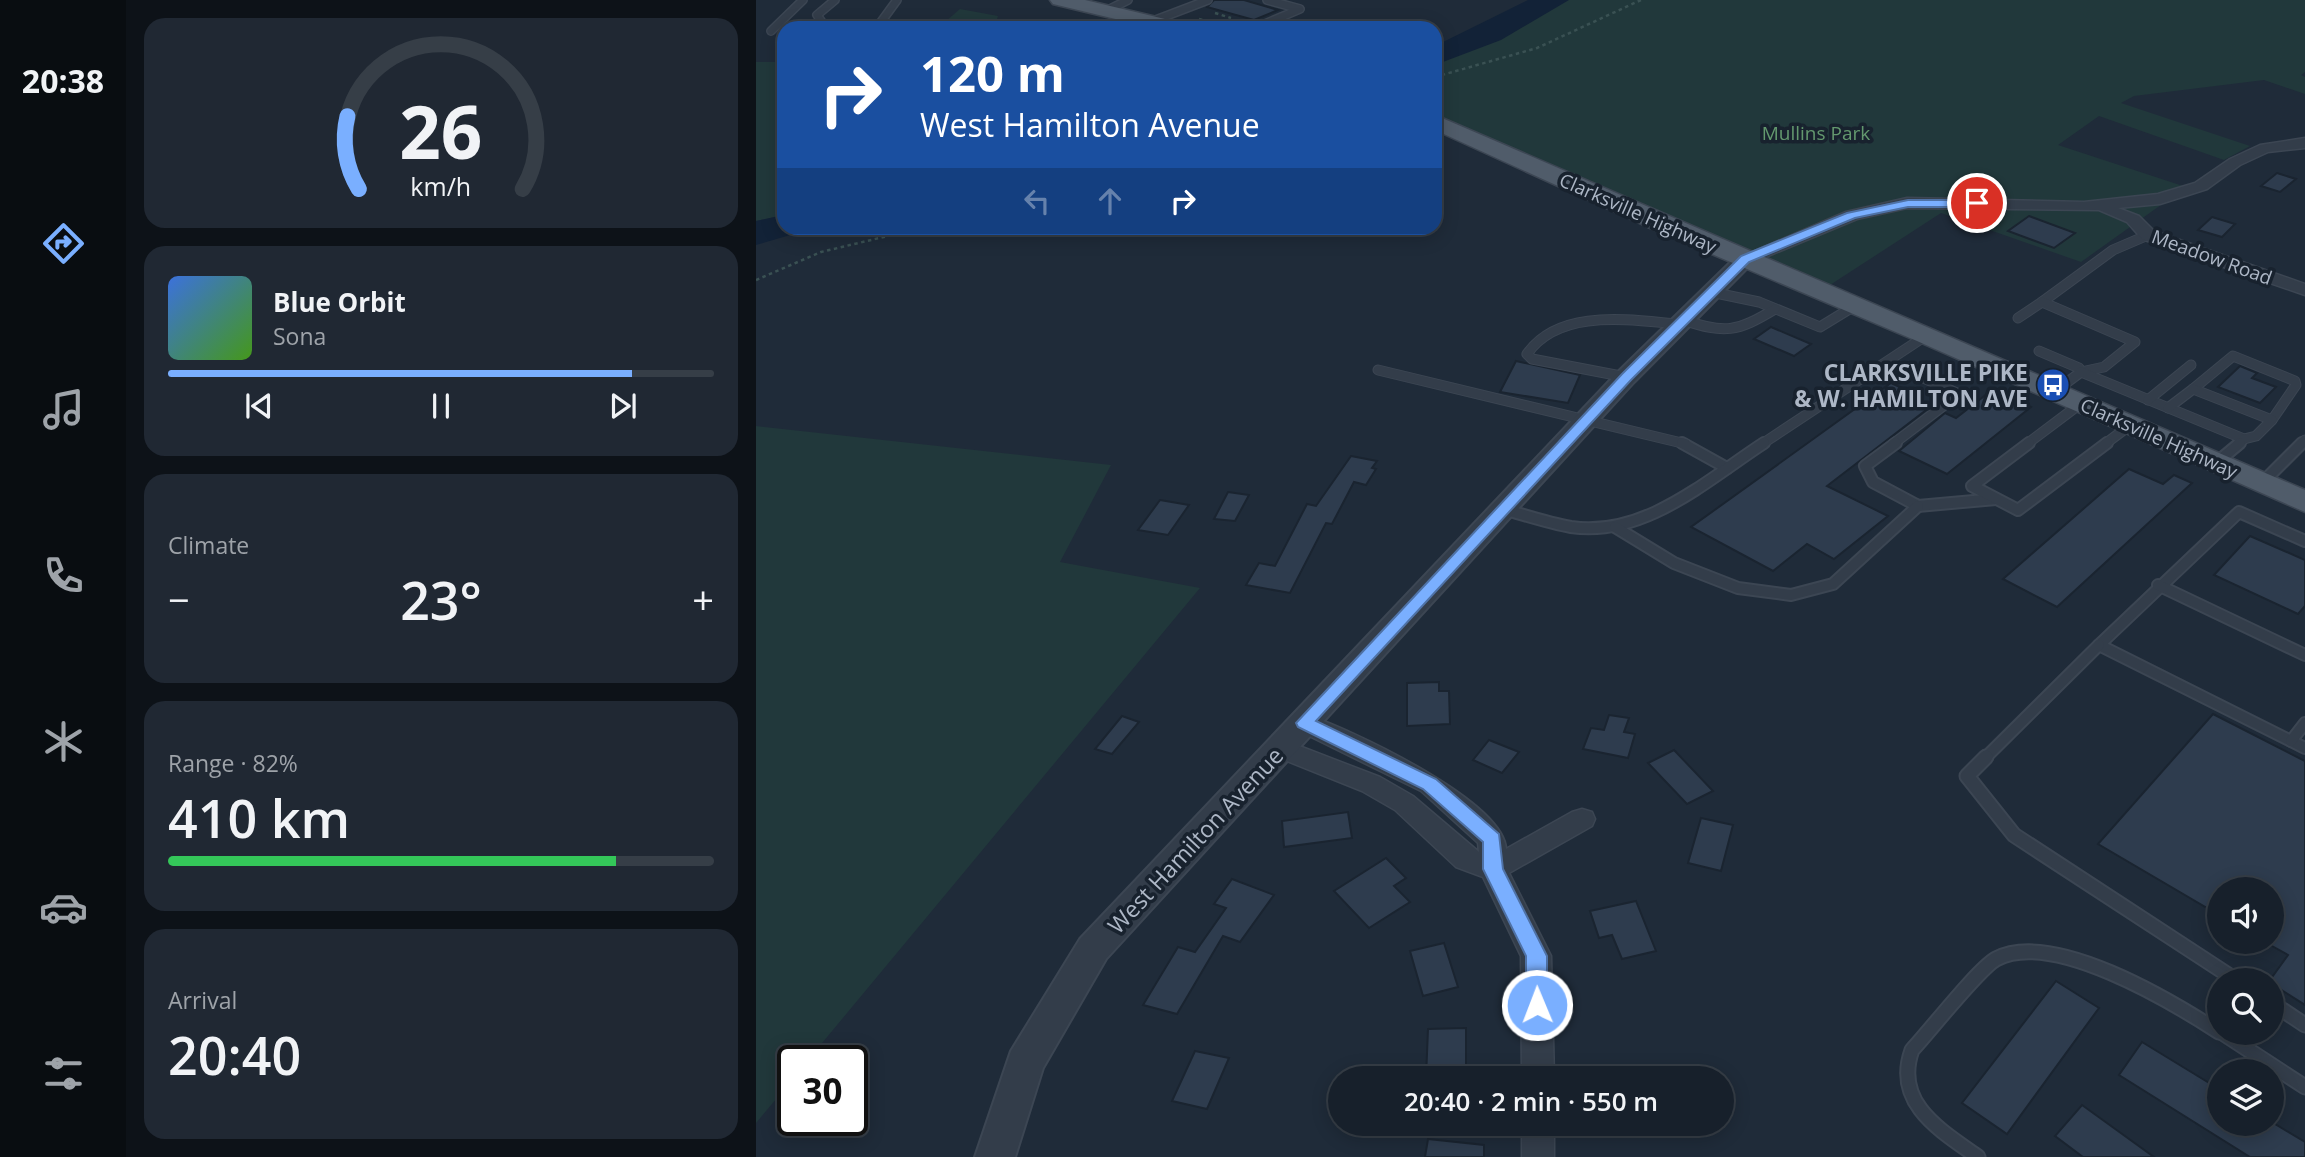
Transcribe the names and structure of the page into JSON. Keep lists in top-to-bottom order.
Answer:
{
  "streets": {
    "main road": ["Clarksville Highway"],
    "street": ["Meadow Road", "West Hamilton Avenue"]
  },
  "crossings": [
    ["Clarksville Highway", "West Hamilton Avenue"]
  ],
  "parks": ["Mullins Park"],
  "places": {
    "bus stop": ["CLARKSVILLE PIKE & W. HAMILTON AVE"]
  },
  "page": {
    "tabs": "20:38",
    "turn": ["120 m", "West Hamilton Avenue"],
    "song": ["Blue Orbit", "Sona"],
    "tile": [
      "Climate",
      ["Range · 82%", "410 km"],
      ["Arrival", "20:40"]
    ],
    "heat": ["−", "23°", "+"],
    "limit": "30",
    "trip": "20:40 · 2 min · 550 m",
    "gauge": ["26", "km/h"]
  }
}
